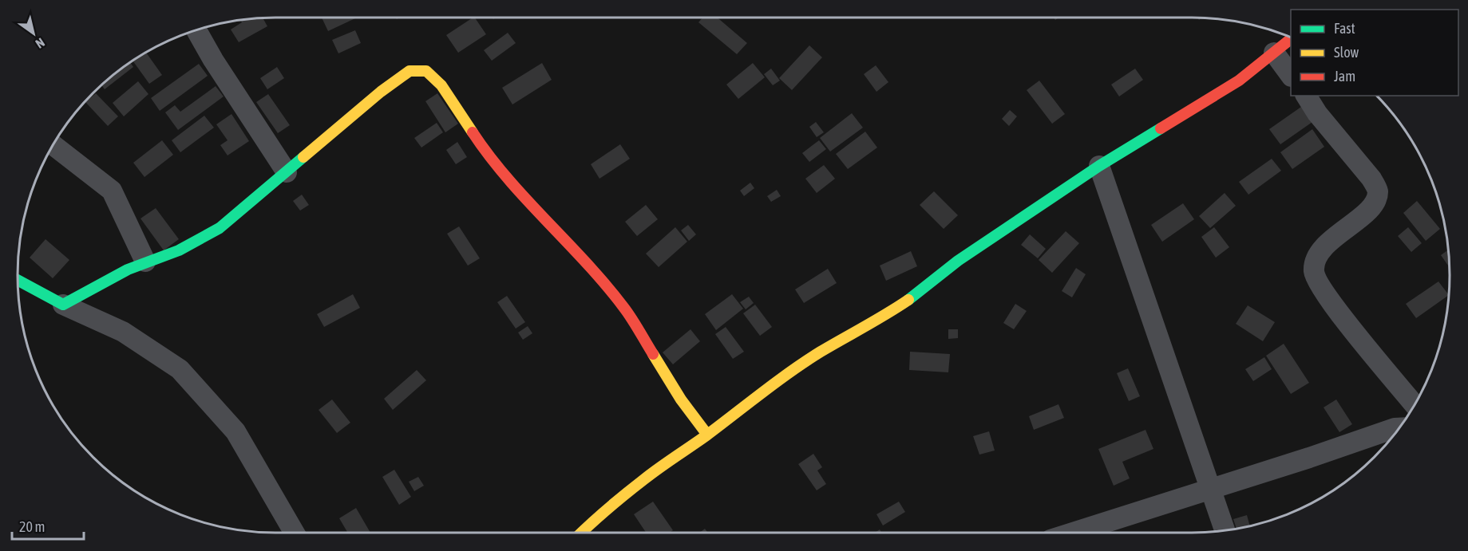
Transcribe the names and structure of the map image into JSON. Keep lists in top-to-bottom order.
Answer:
{
  "legend": ["Fast", "Slow", "Jam"],
  "scale_bar": "20 m",
  "north": "bottom right"
}
